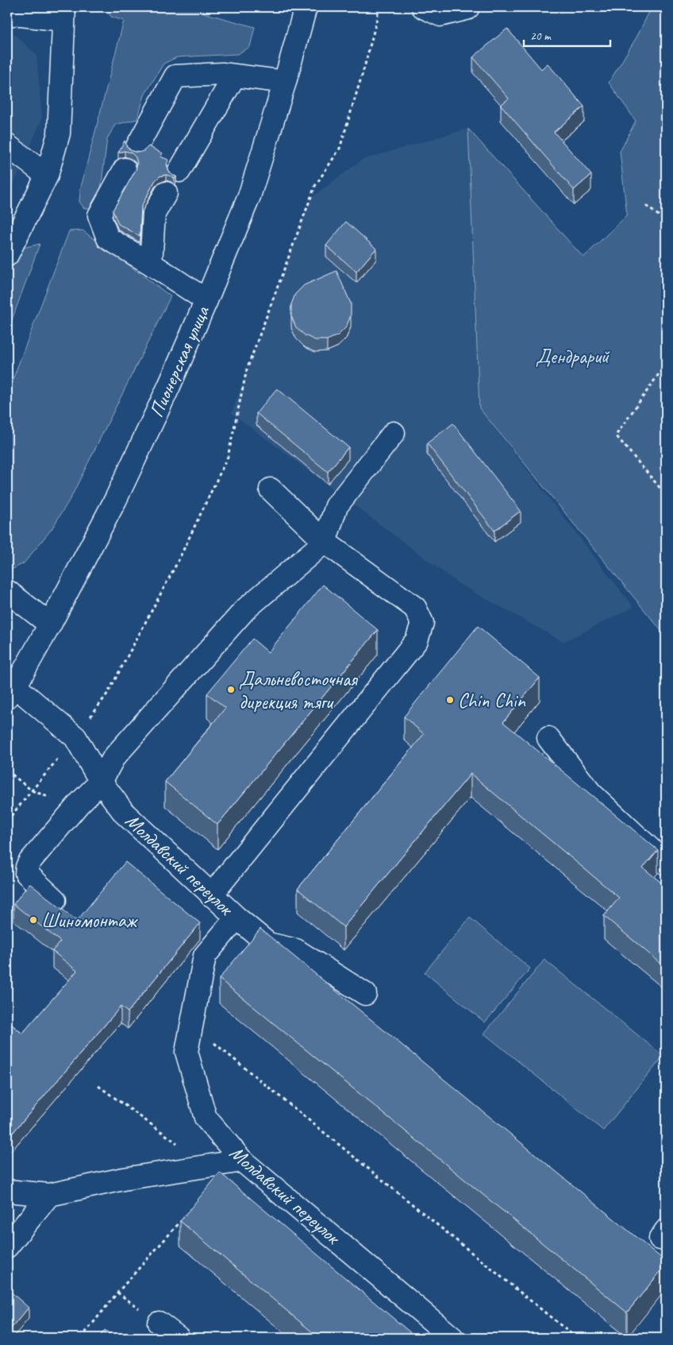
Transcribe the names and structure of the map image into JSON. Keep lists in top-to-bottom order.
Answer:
{
  "streets": {
    "street": ["Пионерская улица", "Молдавский переулок"]
  },
  "crossings": [
    ["Пионерская улица", "Молдавский переулок"]
  ],
  "parks": ["Дендрарий"],
  "places": ["Дальневосточная дирекция тяги", "Chin Chin", "Шиномонтаж"],
  "scale_bar": "20 m"
}
